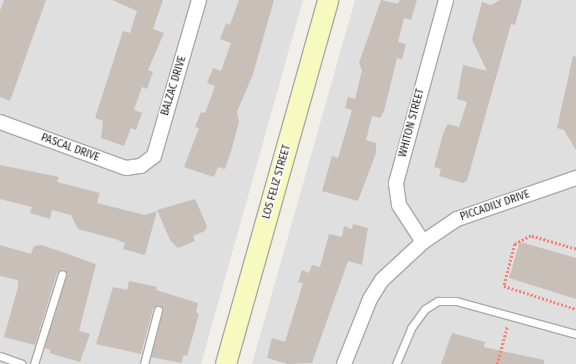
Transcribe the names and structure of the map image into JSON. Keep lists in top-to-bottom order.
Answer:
{
  "streets": {
    "street": [
      "BALZAC DRIVE",
      "WHITON STREET",
      "PASCAL DRIVE",
      "LOS FELIZ STREET",
      "PICCADILY DRIVE"
    ]
  },
  "crossings": [
    ["BALZAC DRIVE", "PASCAL DRIVE"],
    ["WHITON STREET", "PICCADILY DRIVE"]
  ]
}
